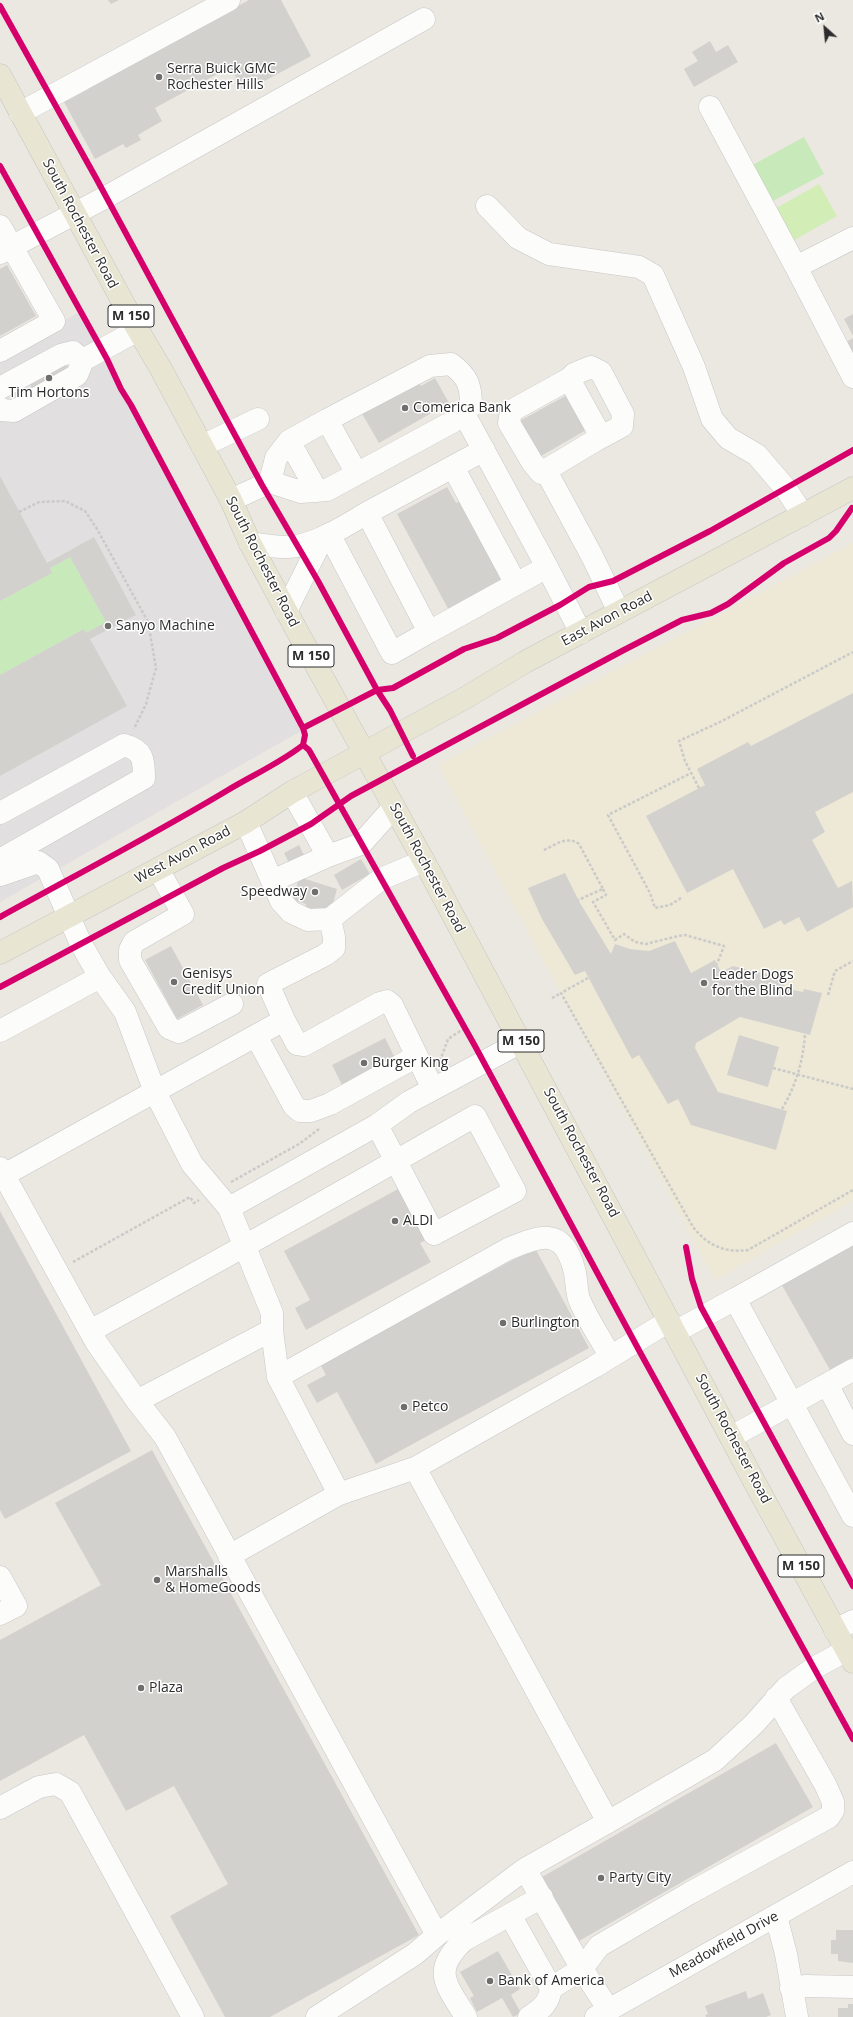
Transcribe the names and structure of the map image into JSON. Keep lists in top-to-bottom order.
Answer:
{
  "streets": {
    "main road": [
      "South Rochester Road",
      "M 150",
      "East Avon Road",
      "West Avon Road"
    ],
    "street": ["Meadowfield Drive"]
  },
  "crossings": [
    ["South Rochester Road", "East Avon Road"],
    ["South Rochester Road", "West Avon Road"],
    ["East Avon Road", "West Avon Road"]
  ],
  "places": [
    "Serra Buick GMC Rochester Hills",
    "Tim Hortons",
    "Comerica Bank",
    "Sanyo Machine",
    "Speedway",
    "Genisys Credit Union",
    "Leader Dogs for the Blind",
    "Burger King",
    "ALDI",
    "Burlington",
    "Petco",
    "Marshalls & HomeGoods",
    "Plaza",
    "Party City",
    "Bank of America"
  ],
  "north": "top left"
}
